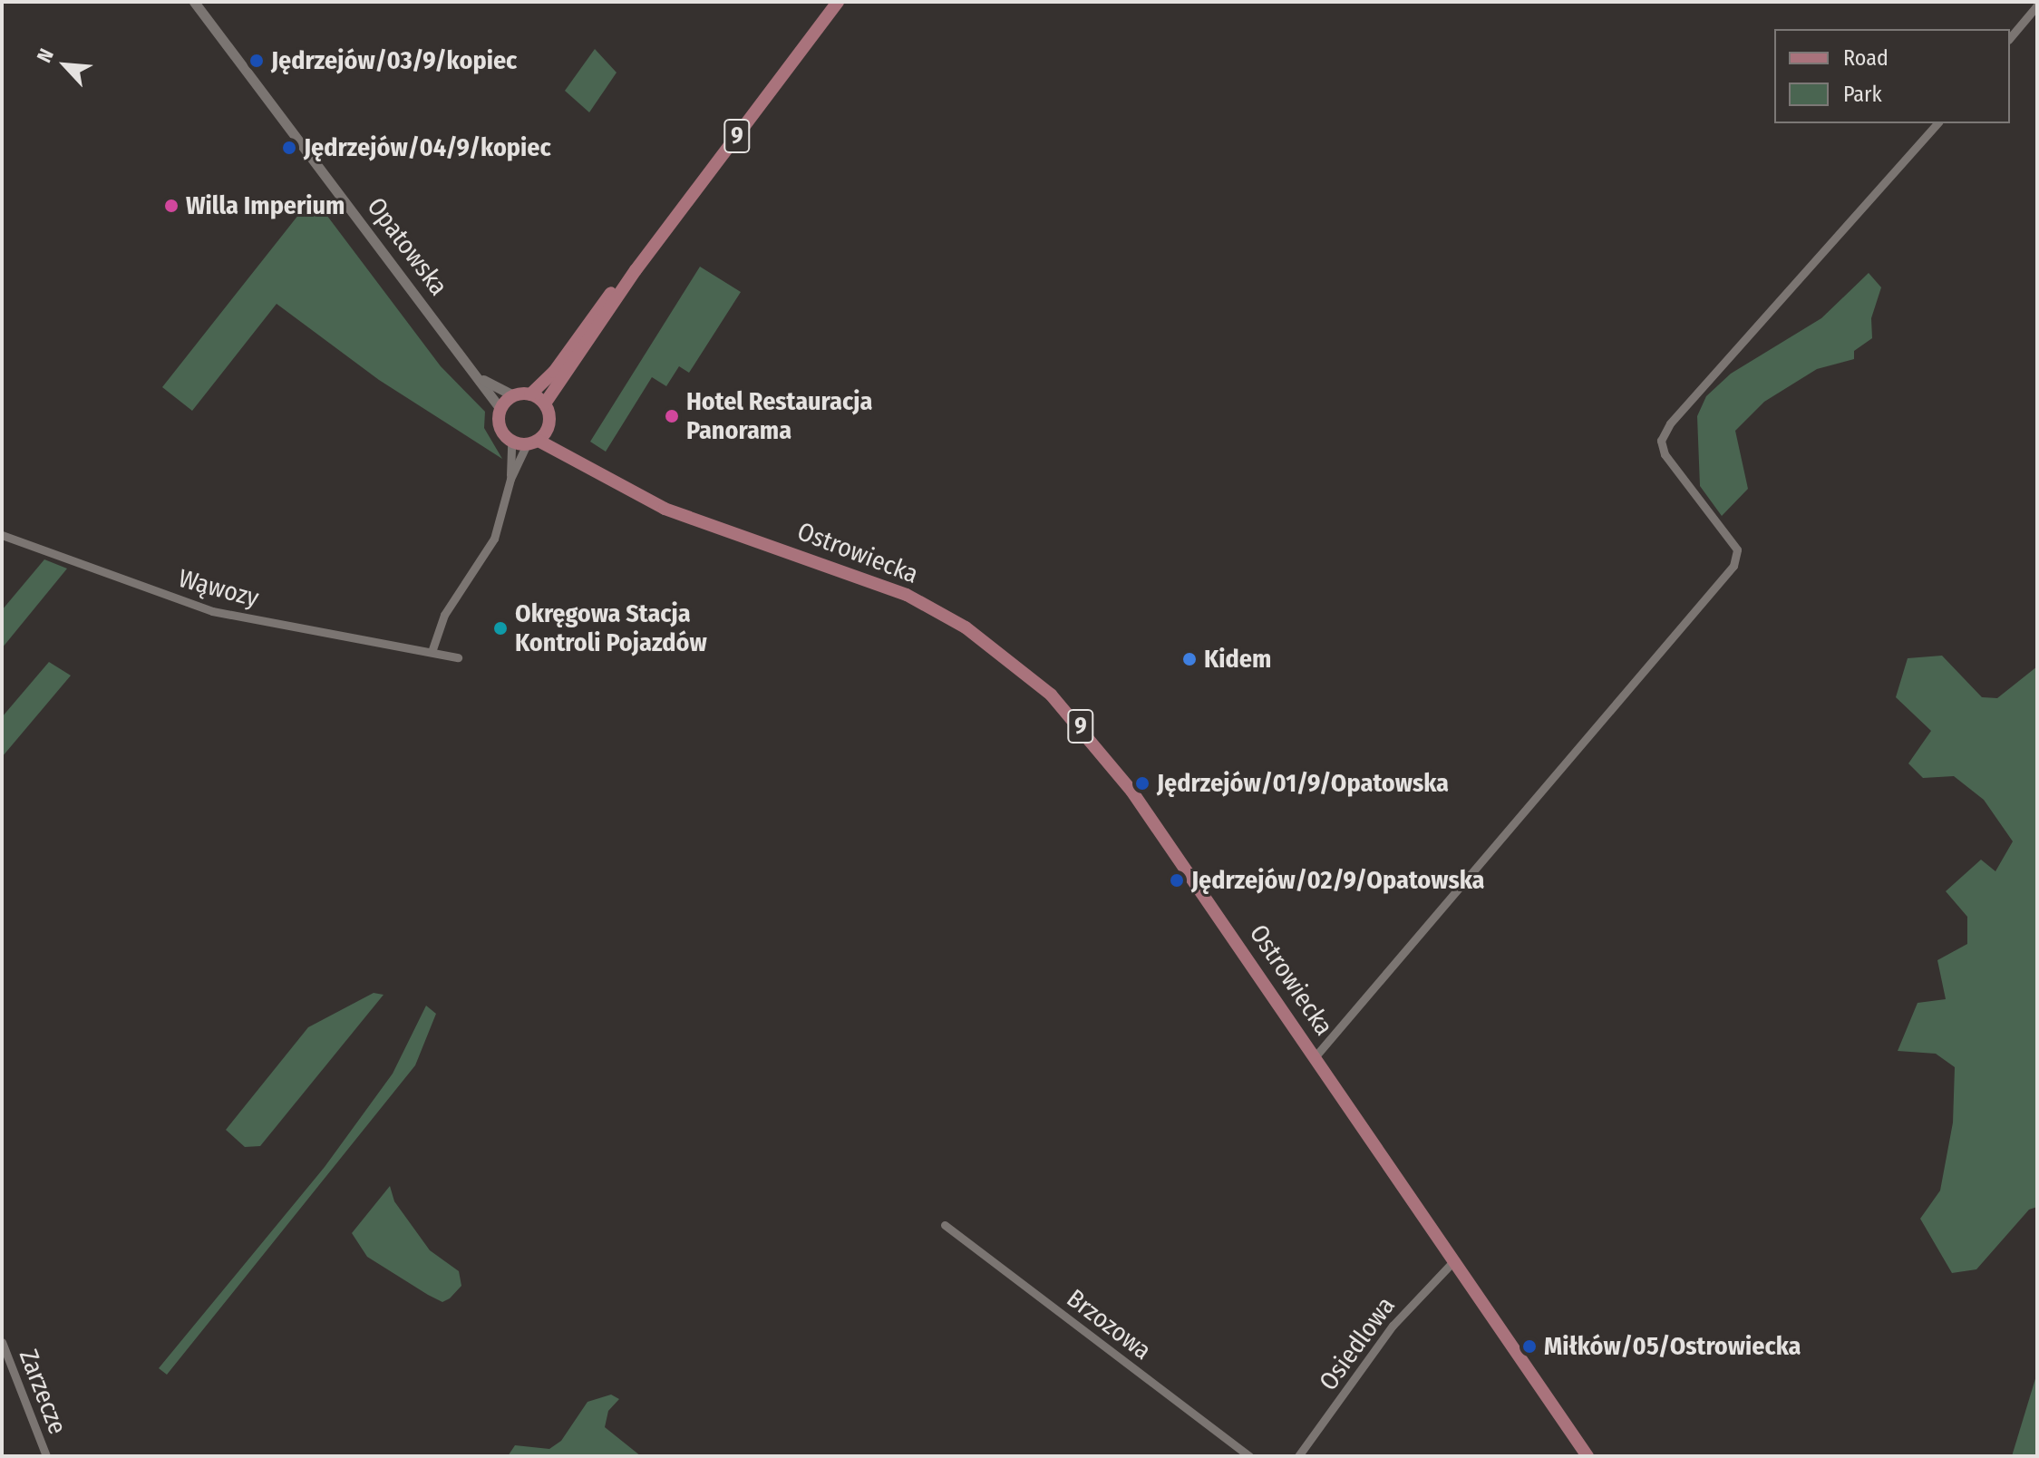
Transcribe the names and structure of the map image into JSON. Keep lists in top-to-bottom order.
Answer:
{
  "streets": {
    "main road": ["9", "Ostrowiecka"],
    "street": [
      "Opatowska",
      "Wąwozy",
      "Brzozowa",
      "Osiedlowa",
      "Zarzecze"
    ]
  },
  "crossings": [
    ["9", "Opatowska"],
    ["9", "Ostrowiecka"],
    ["Ostrowiecka", "Osiedlowa"]
  ],
  "places": [
    "Jędrzejów/03/9/kopiec",
    "Jędrzejów/04/9/kopiec",
    "Willa Imperium",
    "Hotel Restauracja Panorama",
    "Okręgowa Stacja Kontroli Pojazdów",
    "Kidem",
    "Jędrzejów/01/9/Opatowska",
    "Jędrzejów/02/9/Opatowska",
    "Miłków/05/Ostrowiecka"
  ],
  "legend": ["Road", "Park"],
  "north": "top left"
}
